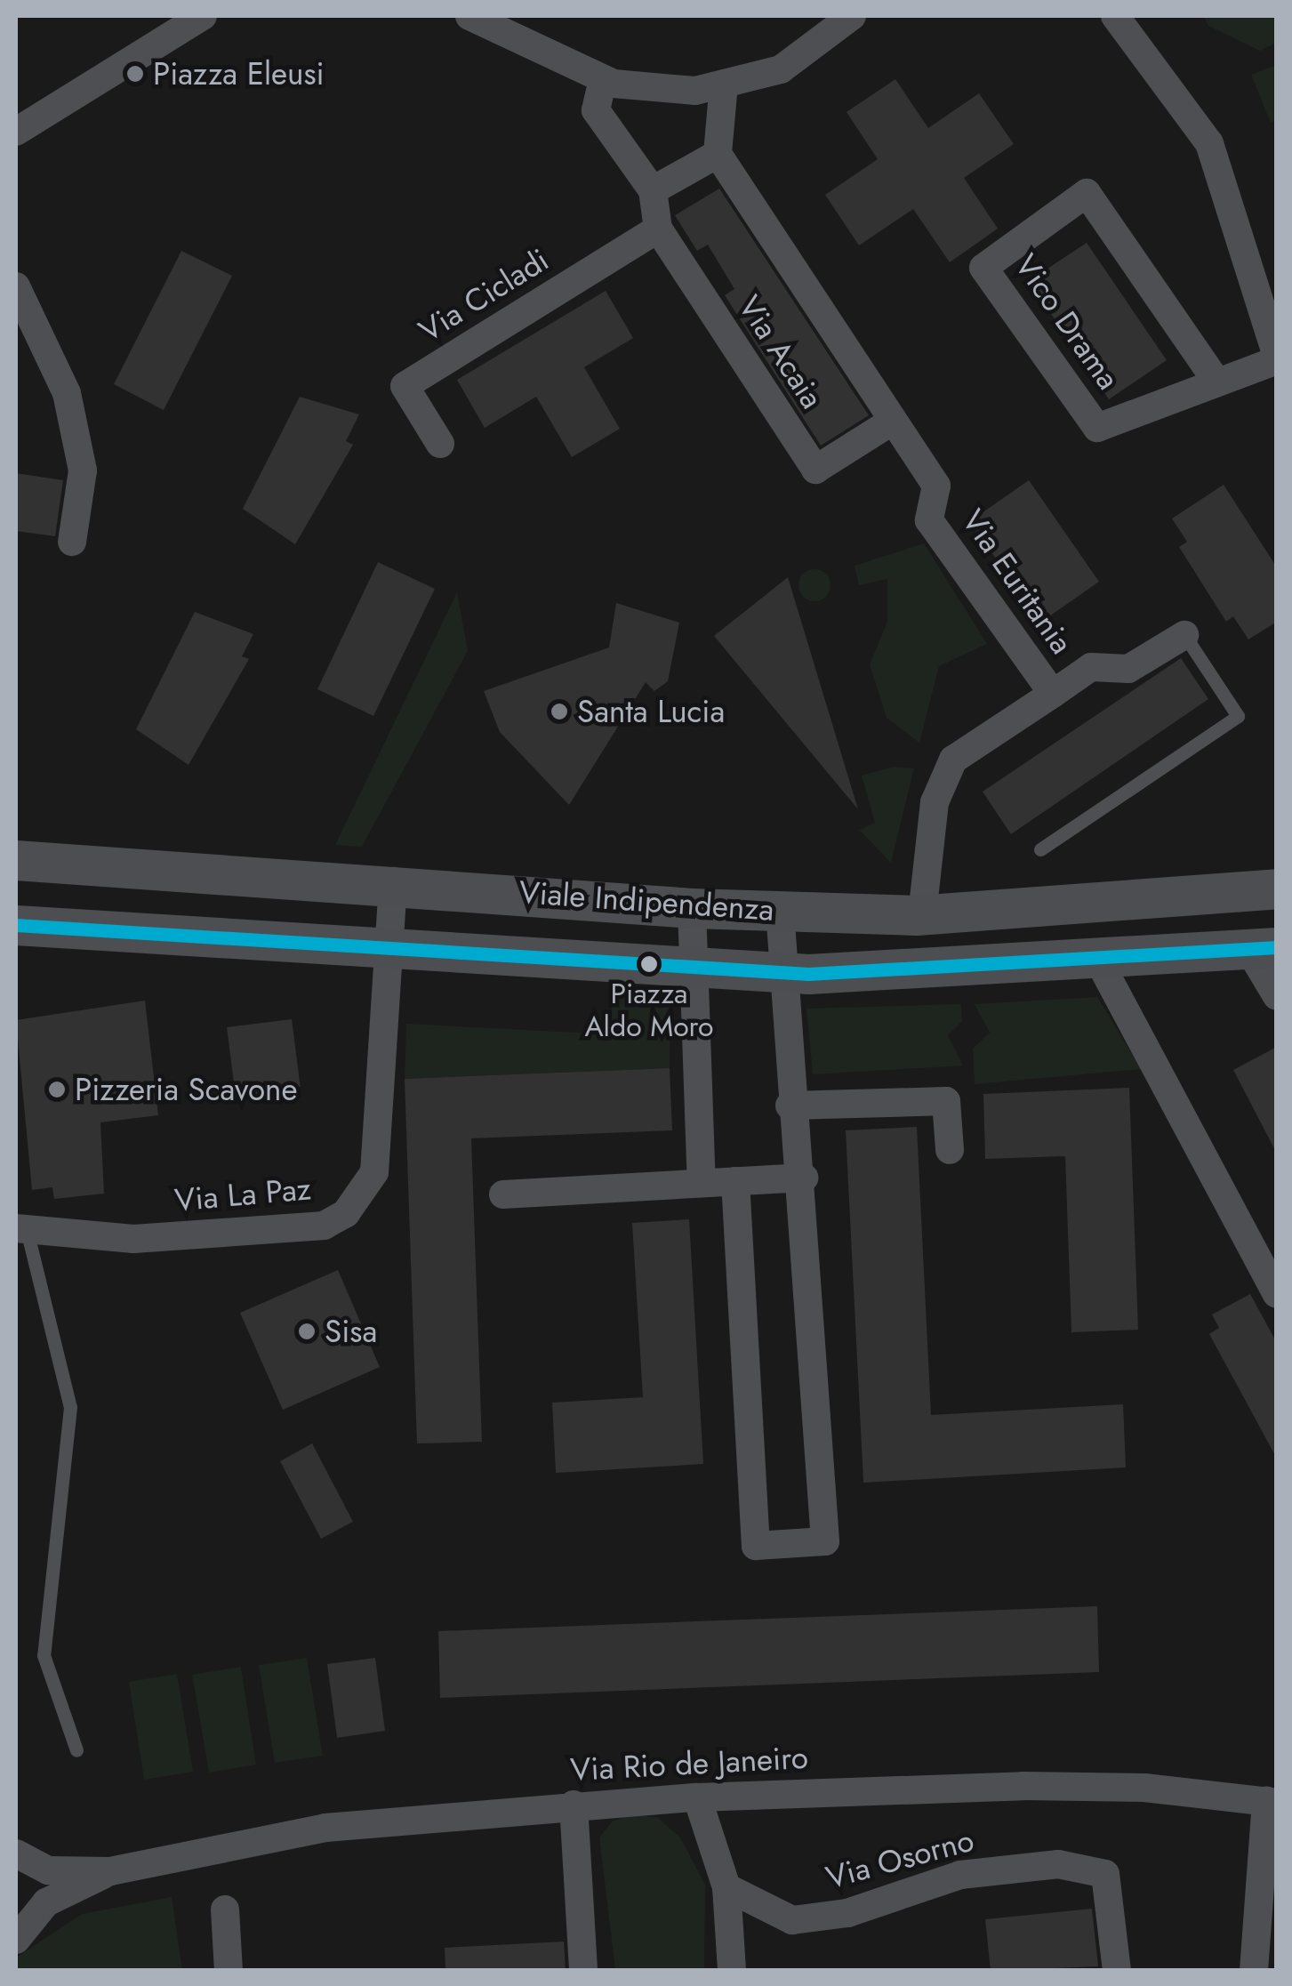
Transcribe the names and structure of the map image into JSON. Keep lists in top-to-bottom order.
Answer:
{
  "streets": {
    "street": [
      "Via Cicladi",
      "Vico Drama",
      "Via Acaia",
      "Via Euritania",
      "Viale Indipendenza",
      "Via La Paz",
      "Via Rio de Janeiro",
      "Via Osorno"
    ]
  },
  "crossings": [
    ["Via Cicladi", "Via Acaia"],
    ["Via Acaia", "Via Euritania"],
    ["Via Euritania", "Viale Indipendenza"],
    ["Viale Indipendenza", "Via La Paz"]
  ],
  "places": [
    "Piazza Eleusi",
    "Santa Lucia",
    "Piazza Aldo Moro",
    "Pizzeria Scavone",
    "Sisa"
  ]
}
